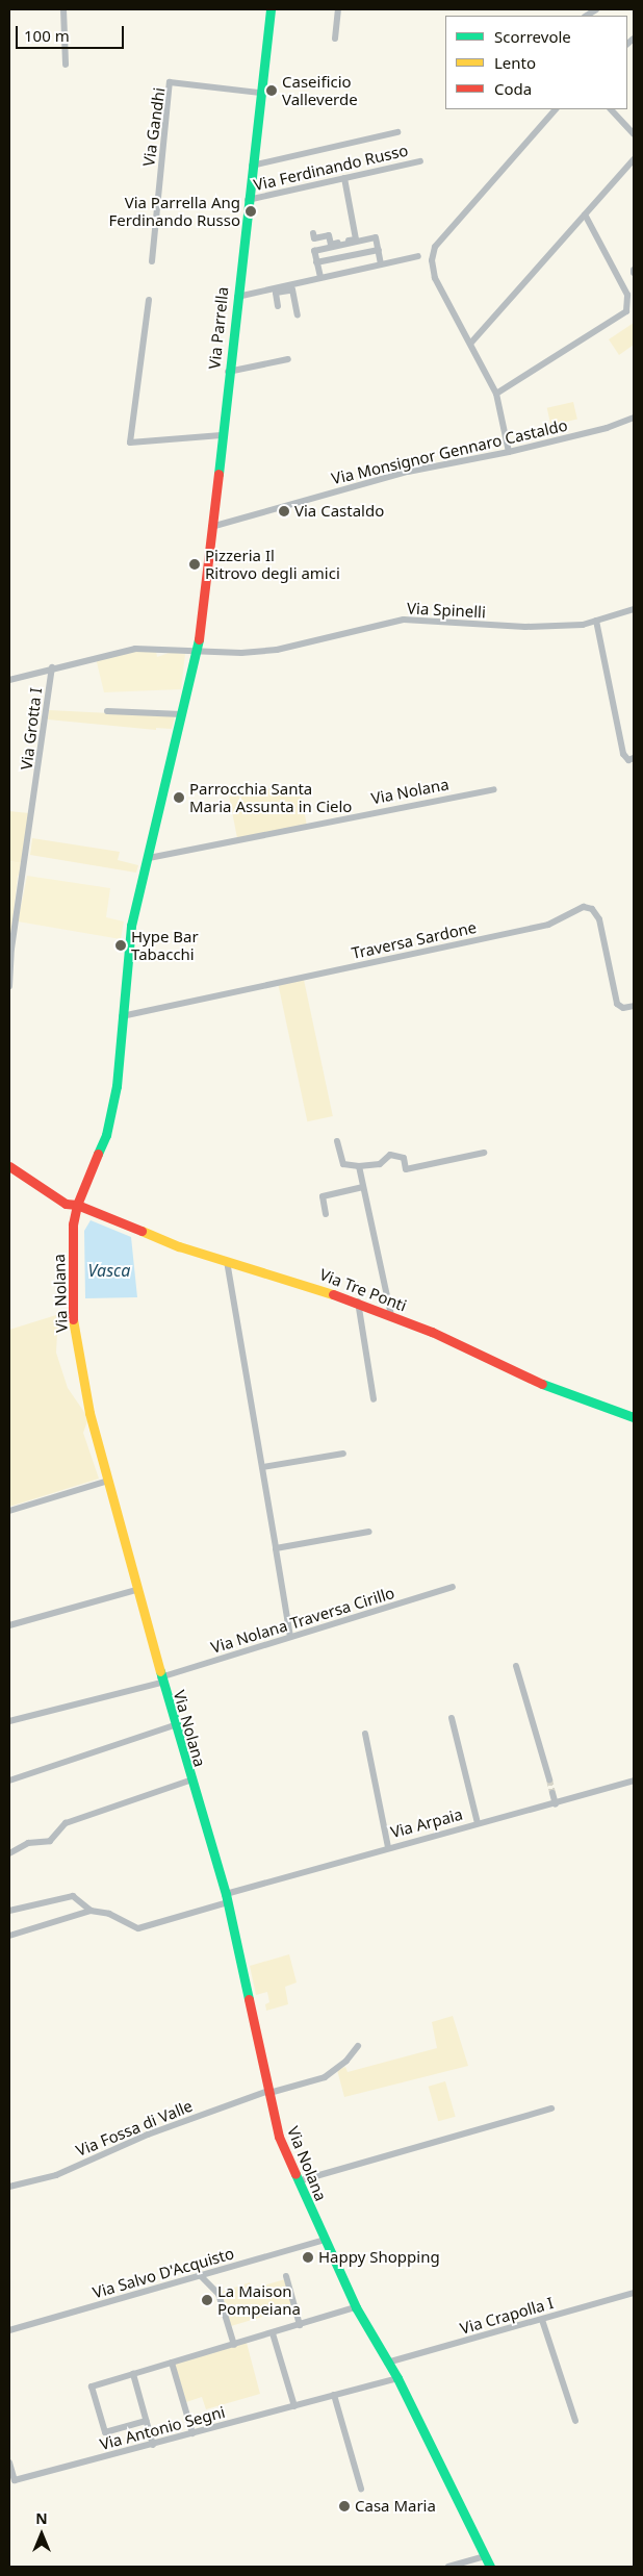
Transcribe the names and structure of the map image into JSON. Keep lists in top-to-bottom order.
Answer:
{
  "streets": {
    "street": [
      "Via Gandhi",
      "Via Ferdinando Russo",
      "Via Parrella",
      "Via Monsignor Gennaro Castaldo",
      "Via Spinelli",
      "Via Grotta I",
      "Via Nolana",
      "Traversa Sardone",
      "Via Tre Ponti",
      "Via Nolana Traversa Cirillo",
      "Via Arpaia",
      "Via Fossa di Valle",
      "Via Salvo D'Acquisto",
      "Via Crapolla I",
      "Via Antonio Segni"
    ]
  },
  "crossings": [
    ["Via Gandhi", "Via Parrella"],
    ["Via Ferdinando Russo", "Via Parrella"],
    ["Via Parrella", "Via Monsignor Gennaro Castaldo"],
    ["Via Parrella", "Via Spinelli"],
    ["Via Parrella", "Via Nolana"],
    ["Via Spinelli", "Via Grotta I"],
    ["Via Spinelli", "Via Nolana"],
    ["Via Nolana", "Traversa Sardone"],
    ["Via Nolana", "Via Tre Ponti"],
    ["Via Nolana", "Via Nolana Traversa Cirillo"],
    ["Via Nolana", "Via Arpaia"],
    ["Via Nolana", "Via Fossa di Valle"],
    ["Via Nolana", "Via Salvo D'Acquisto"],
    ["Via Nolana", "Via Crapolla I"],
    ["Via Nolana", "Via Antonio Segni"]
  ],
  "water": ["Vasca"],
  "places": [
    "Caseificio Valleverde",
    "Via Parrella Ang Ferdinando Russo",
    "Via Castaldo",
    "Pizzeria Il Ritrovo degli amici",
    "Parrocchia Santa Maria Assunta in Cielo",
    "Hype Bar Tabacchi",
    "Happy Shopping",
    "La Maison Pompeiana",
    "Casa Maria"
  ],
  "legend": ["Scorrevole", "Lento", "Coda"],
  "scale_bar": "100 m",
  "north": "top"
}
